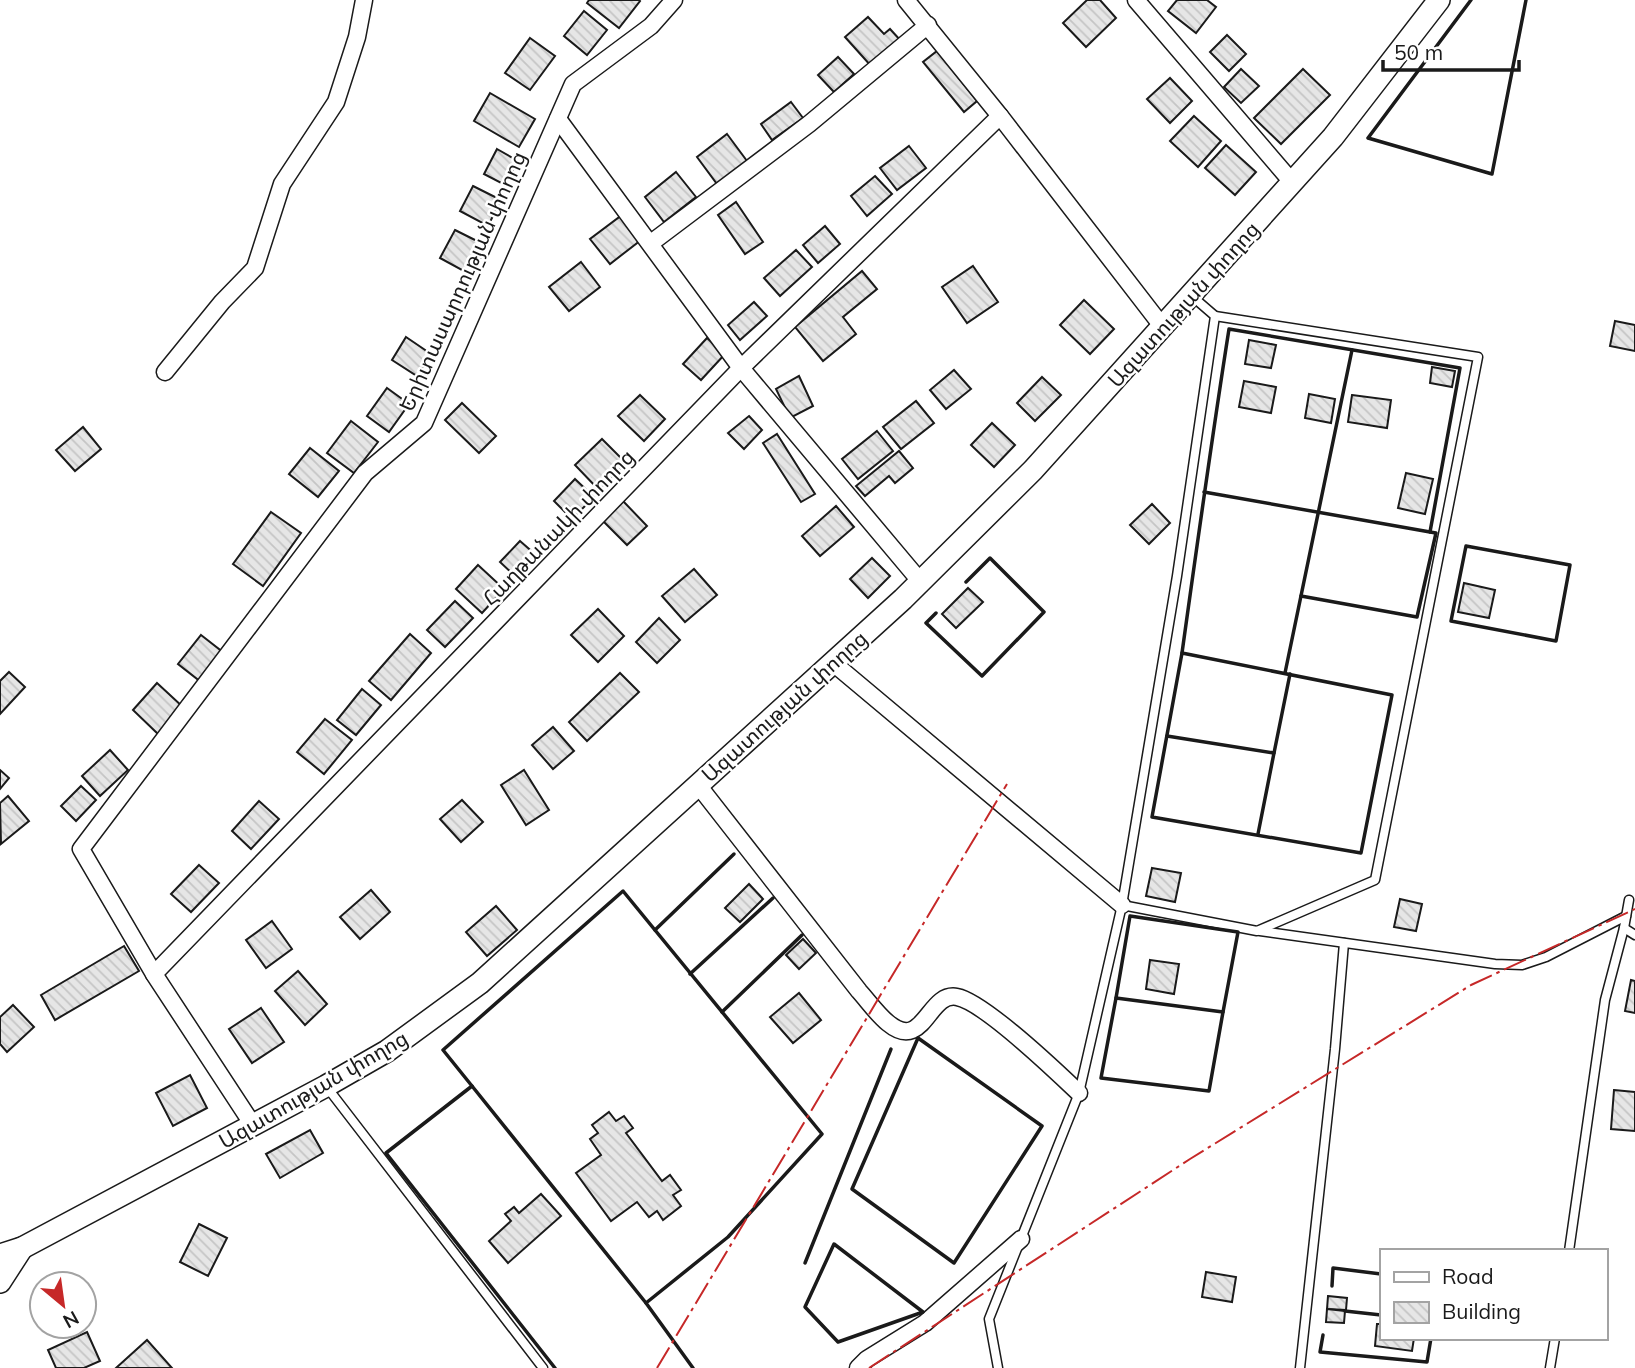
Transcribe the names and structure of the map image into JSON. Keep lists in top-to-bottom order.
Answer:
{
  "streets": {
    "street": ["Երիտասարդության փողոց", "Ազատության փողոց", "Հաղթանակի փողոց"]
  },
  "crossings": [
    ["Երիտասարդության փողոց", "Հաղթանակի փողոց"]
  ],
  "legend": ["Road", "Building"],
  "scale_bar": "50 m",
  "north": "bottom right"
}
